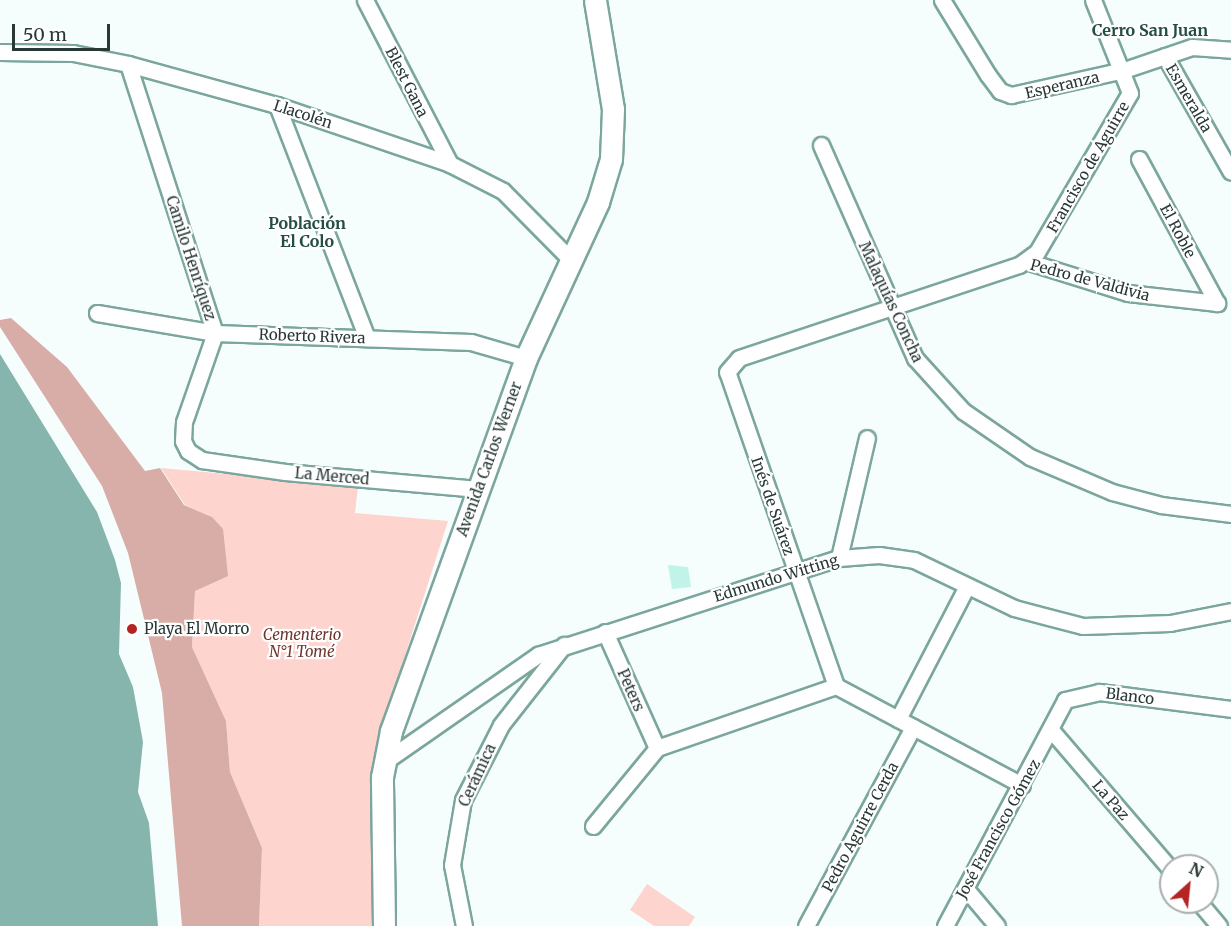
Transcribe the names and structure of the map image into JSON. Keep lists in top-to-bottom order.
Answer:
{
  "streets": {
    "main road": ["Avenida Carlos Werner"],
    "street": [
      "Blest Gana",
      "Esperanza",
      "Esmeralda",
      "Llacolén",
      "Francisco de Aguirre",
      "El Roble",
      "Camilo Henríquez",
      "Pedro de Valdivia",
      "Malaquías Concha",
      "Roberto Rivera",
      "La Merced",
      "Inés de Suárez",
      "Edmundo Witting",
      "Peters",
      "Blanco",
      "Cerámica",
      "La Paz",
      "Pedro Aguirre Cerda",
      "José Francisco Gómez"
    ]
  },
  "crossings": [
    ["Blest Gana", "Llacolén"],
    ["Esperanza", "Francisco de Aguirre"],
    ["Llacolén", "Camilo Henríquez"],
    ["Llacolén", "Avenida Carlos Werner"],
    ["Francisco de Aguirre", "Pedro de Valdivia"],
    ["El Roble", "Pedro de Valdivia"],
    ["Camilo Henríquez", "Roberto Rivera"],
    ["Camilo Henríquez", "La Merced"],
    ["Pedro de Valdivia", "Malaquías Concha"],
    ["Pedro de Valdivia", "Inés de Suárez"],
    ["Roberto Rivera", "Avenida Carlos Werner"],
    ["Avenida Carlos Werner", "La Merced"],
    ["Avenida Carlos Werner", "Edmundo Witting"],
    ["Inés de Suárez", "Edmundo Witting"],
    ["Edmundo Witting", "Peters"],
    ["Edmundo Witting", "Cerámica"],
    ["Blanco", "La Paz"],
    ["Blanco", "José Francisco Gómez"],
    ["La Paz", "José Francisco Gómez"]
  ],
  "districts": ["Cerro San Juan", "Población El Colo"],
  "parks": ["Cementerio N°1 Tomé"],
  "places": ["Playa El Morro"],
  "scale_bar": "50 m",
  "north": "top right"
}
